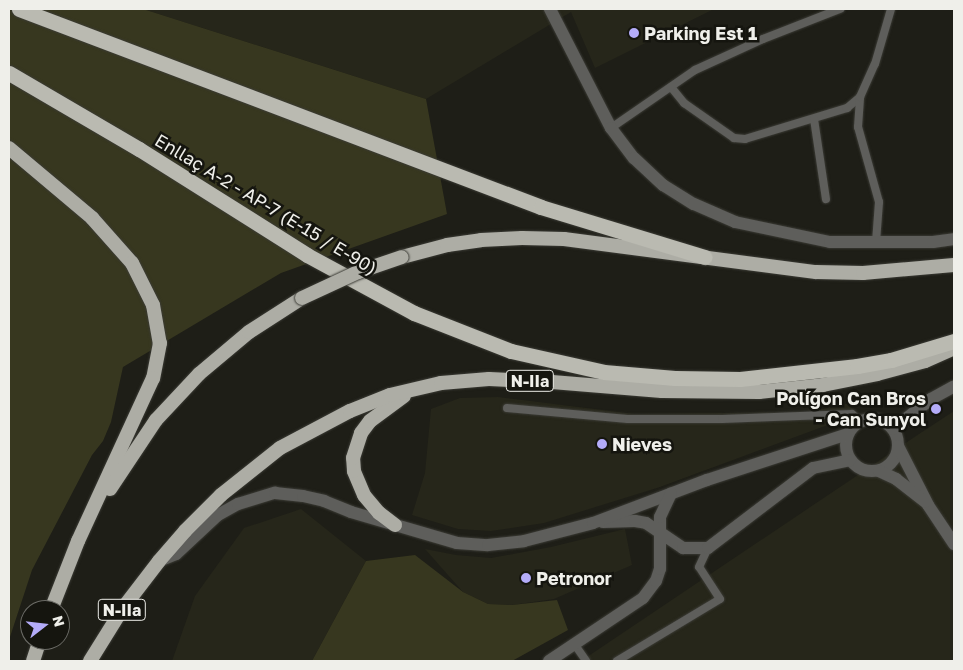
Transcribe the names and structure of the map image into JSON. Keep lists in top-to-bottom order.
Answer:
{
  "streets": {
    "highway": ["Enllaç A-2 - AP-7 (E-15 / E-90)", "N-IIa"]
  },
  "places": [
    "Parking Est 1",
    "Polígon Can Bros - Can Sunyol",
    "Nieves",
    "Petronor"
  ],
  "north": "right"
}
